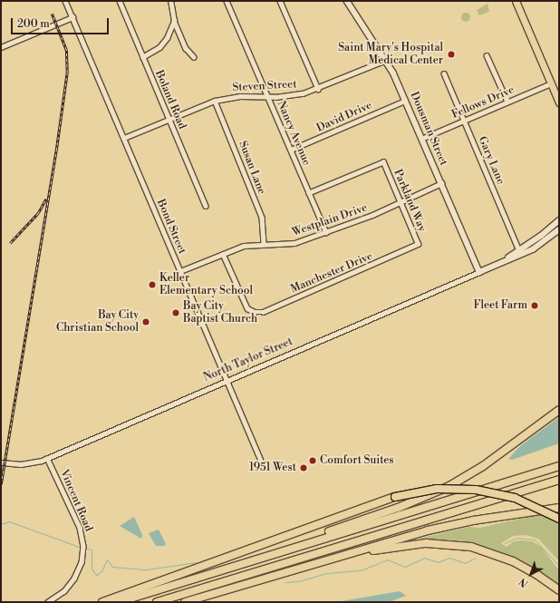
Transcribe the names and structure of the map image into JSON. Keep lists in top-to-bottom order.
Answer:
{
  "streets": {
    "street": [
      "Steven Street",
      "Boland Road",
      "Fellows Drive",
      "David Drive",
      "Dousman Street",
      "Nancy Avenue",
      "Gary Lane",
      "Susan Lane",
      "Parkland Way",
      "Westplain Drive",
      "Bond Street",
      "Manchester Drive",
      "North Taylor Street",
      "Vincent Road"
    ]
  },
  "crossings": [
    ["Steven Street", "Boland Road"],
    ["Steven Street", "Dousman Street"],
    ["Steven Street", "Nancy Avenue"],
    ["Steven Street", "Susan Lane"],
    ["Steven Street", "Bond Street"],
    ["Fellows Drive", "Dousman Street"],
    ["Fellows Drive", "Gary Lane"],
    ["David Drive", "Dousman Street"],
    ["David Drive", "Nancy Avenue"],
    ["Dousman Street", "Westplain Drive"],
    ["Dousman Street", "North Taylor Street"],
    ["Nancy Avenue", "Parkland Way"],
    ["Nancy Avenue", "Westplain Drive"],
    ["Gary Lane", "North Taylor Street"],
    ["Susan Lane", "Westplain Drive"],
    ["Parkland Way", "Westplain Drive"],
    ["Parkland Way", "Manchester Drive"],
    ["Westplain Drive", "Bond Street"],
    ["Westplain Drive", "Manchester Drive"],
    ["Bond Street", "North Taylor Street"],
    ["North Taylor Street", "Vincent Road"]
  ],
  "places": [
    "Saint Mary's Hospital Medical Center",
    "Keller Elementary School",
    "Fleet Farm",
    "Bay City Baptist Church",
    "Bay City Christian School",
    "Comfort Suites",
    "1951 West"
  ],
  "scale_bar": "200 m",
  "north": "bottom left"
}
